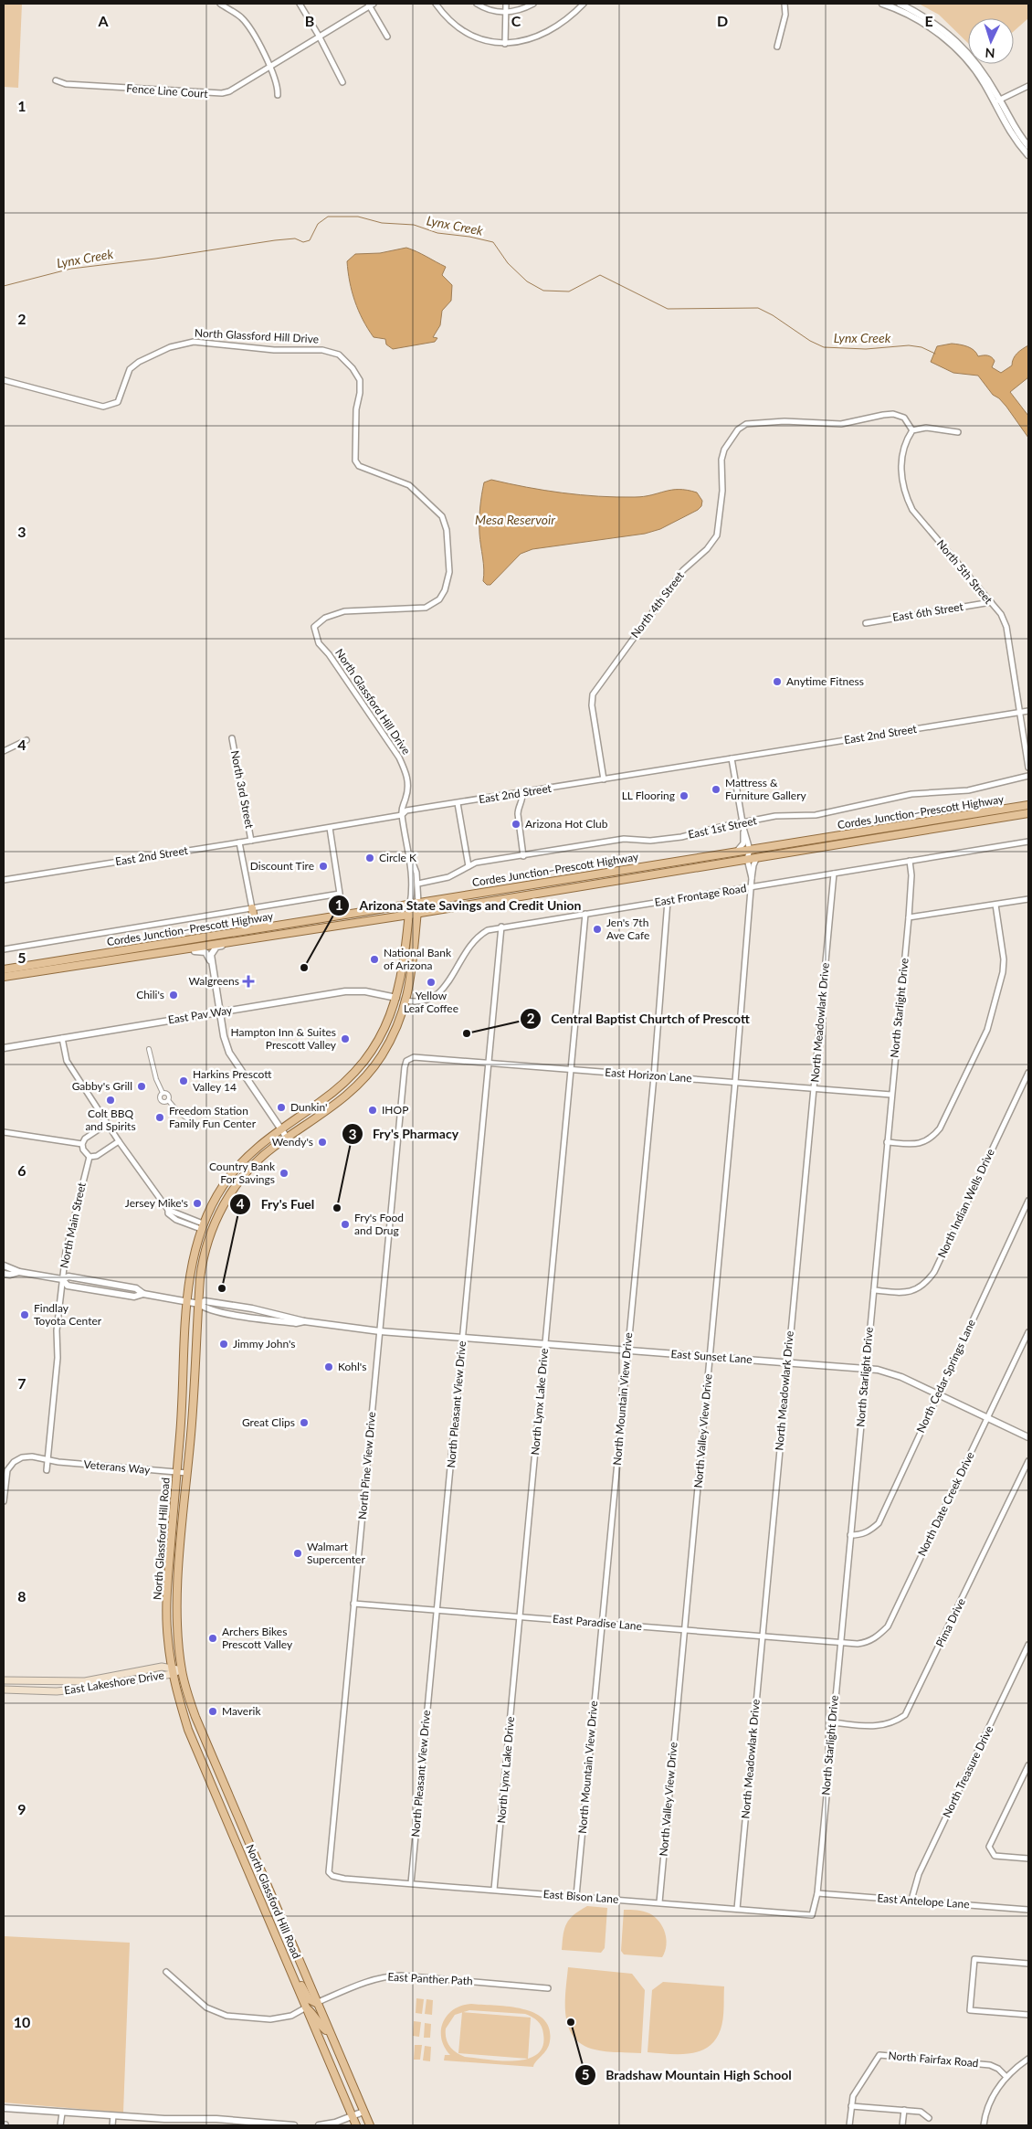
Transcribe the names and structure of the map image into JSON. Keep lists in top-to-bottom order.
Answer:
{
  "streets": {
    "main road": [
      "North Glassford Hill Drive",
      "Cordes Junction–Prescott Highway",
      "North Glassford Hill Road",
      "East Lakeshore Drive"
    ],
    "street": [
      "Fence Line Court",
      "North 5th Street",
      "North 4th Street",
      "East 6th Street",
      "East 2nd Street",
      "North 3rd Street",
      "East 1st Street",
      "East Frontage Road",
      "North Starlight Drive",
      "East Pav Way",
      "North Meadowlark Drive",
      "East Horizon Lane",
      "North Indian Wells Drive",
      "North Main Street",
      "East Sunset Lane",
      "North Cedar Springs Lane",
      "North Mountain View Drive",
      "North Lynx Lake Drive",
      "North Pleasant View Drive",
      "North Valley View Drive",
      "North Pine View Drive",
      "Veterans Way",
      "North Date Creek Drive",
      "East Paradise Lane",
      "Pima Drive",
      "North Treasure Drive",
      "East Bison Lane",
      "East Antelope Lane",
      "East Panther Path",
      "North Fairfax Road"
    ]
  },
  "crossings": [
    ["North Glassford Hill Drive", "East 2nd Street"],
    ["North Glassford Hill Drive", "Cordes Junction–Prescott Highway"],
    ["North Glassford Hill Drive", "East 1st Street"],
    ["North Glassford Hill Drive", "East Frontage Road"],
    ["North Glassford Hill Drive", "East Pav Way"],
    ["North Glassford Hill Drive", "North Glassford Hill Road"],
    ["North 5th Street", "North 4th Street"],
    ["North 5th Street", "East 6th Street"],
    ["North 5th Street", "East 2nd Street"],
    ["North 4th Street", "East 2nd Street"],
    ["East 2nd Street", "North 3rd Street"],
    ["Cordes Junction–Prescott Highway", "North Valley View Drive"],
    ["East Frontage Road", "North Starlight Drive"],
    ["East Frontage Road", "North Meadowlark Drive"],
    ["East Frontage Road", "North Mountain View Drive"],
    ["East Frontage Road", "North Lynx Lake Drive"],
    ["East Frontage Road", "North Pleasant View Drive"],
    ["East Frontage Road", "North Valley View Drive"],
    ["East Frontage Road", "North Glassford Hill Road"],
    ["North Starlight Drive", "East Horizon Lane"],
    ["North Starlight Drive", "North Indian Wells Drive"],
    ["North Starlight Drive", "East Sunset Lane"],
    ["North Starlight Drive", "North Cedar Springs Lane"],
    ["North Starlight Drive", "North Date Creek Drive"],
    ["North Starlight Drive", "East Paradise Lane"],
    ["North Starlight Drive", "Pima Drive"],
    ["North Starlight Drive", "East Bison Lane"],
    ["North Starlight Drive", "East Antelope Lane"],
    ["East Pav Way", "North Glassford Hill Road"],
    ["North Meadowlark Drive", "East Horizon Lane"],
    ["North Meadowlark Drive", "East Sunset Lane"],
    ["North Meadowlark Drive", "East Paradise Lane"],
    ["North Meadowlark Drive", "East Bison Lane"],
    ["East Horizon Lane", "North Mountain View Drive"],
    ["East Horizon Lane", "North Lynx Lake Drive"],
    ["East Horizon Lane", "North Pleasant View Drive"],
    ["East Horizon Lane", "North Valley View Drive"],
    ["East Horizon Lane", "North Pine View Drive"],
    ["North Main Street", "East Sunset Lane"],
    ["North Main Street", "Veterans Way"],
    ["East Sunset Lane", "North Cedar Springs Lane"],
    ["East Sunset Lane", "North Mountain View Drive"],
    ["East Sunset Lane", "North Lynx Lake Drive"],
    ["East Sunset Lane", "North Pleasant View Drive"],
    ["East Sunset Lane", "North Valley View Drive"],
    ["East Sunset Lane", "North Pine View Drive"],
    ["East Sunset Lane", "North Date Creek Drive"],
    ["East Sunset Lane", "North Glassford Hill Road"],
    ["North Mountain View Drive", "East Paradise Lane"],
    ["North Mountain View Drive", "East Bison Lane"],
    ["North Lynx Lake Drive", "East Paradise Lane"],
    ["North Lynx Lake Drive", "East Bison Lane"],
    ["North Pleasant View Drive", "East Paradise Lane"],
    ["North Pleasant View Drive", "East Bison Lane"],
    ["North Valley View Drive", "East Paradise Lane"],
    ["North Valley View Drive", "East Bison Lane"],
    ["North Pine View Drive", "East Paradise Lane"],
    ["North Pine View Drive", "East Bison Lane"],
    ["Veterans Way", "North Glassford Hill Road"],
    ["North Date Creek Drive", "East Paradise Lane"],
    ["North Glassford Hill Road", "East Lakeshore Drive"],
    ["North Glassford Hill Road", "East Panther Path"],
    ["North Treasure Drive", "East Antelope Lane"],
    ["East Bison Lane", "East Antelope Lane"]
  ],
  "water": ["Lynx Creek", "Mesa Reservoir"],
  "places": {
    "other": [
      "Anytime Fitness",
      "Mattress & Furniture Gallery",
      "LL Flooring",
      "Arizona Hot Club",
      "Circle K",
      "Discount Tire",
      "Jen's 7th Ave Cafe",
      "National Bank of Arizona",
      "Arizona State Savings and Credit Union",
      "Yellow Leaf Coffee",
      "Chili's",
      "Central Baptist Churtch of Prescott",
      "Hampton Inn & Suites Prescott Valley",
      "Harkins Prescott Valley 14",
      "Gabby's Grill",
      "Colt BBQ and Spirits",
      "Dunkin'",
      "IHOP",
      "Freedom Station Family Fun Center",
      "Wendy's",
      "Country Bank For Savings",
      "Jersey Mike's",
      "Fry's Pharmacy",
      "Fry's Food and Drug",
      "Fry's Fuel",
      "Findlay Toyota Center",
      "Jimmy John's",
      "Kohl's",
      "Great Clips",
      "Walmart Supercenter",
      "Archers Bikes Prescott Valley",
      "Maverik",
      "Bradshaw Mountain High School"
    ],
    "health": ["Walgreens"]
  },
  "north": "bottom",
  "grid": {
    "columns": [
      "A",
      "B",
      "C",
      "D",
      "E"
    ],
    "rows": [
      "1",
      "2",
      "3",
      "4",
      "5",
      "6",
      "7",
      "8",
      "9",
      "10"
    ]
  }
}
